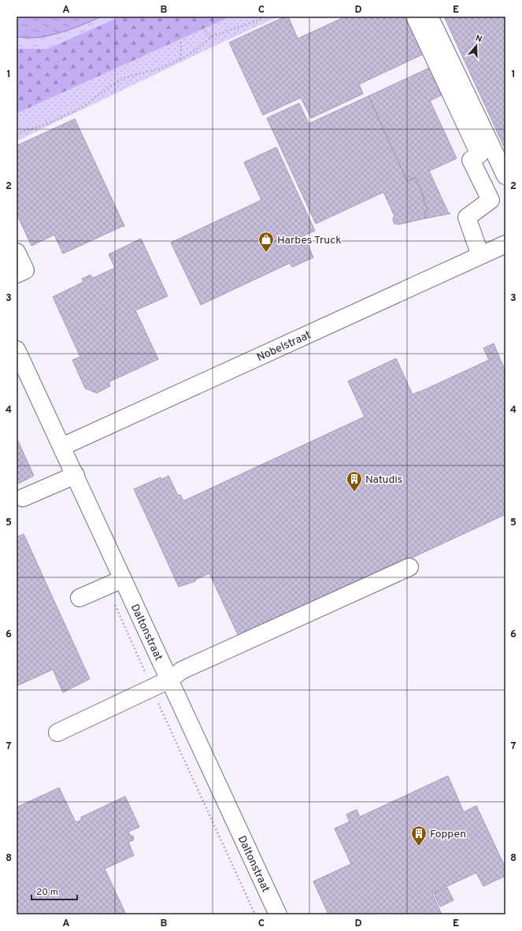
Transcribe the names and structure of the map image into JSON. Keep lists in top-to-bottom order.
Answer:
{
  "streets": {
    "street": ["Nobelstraat", "Daltonstraat"]
  },
  "crossings": [
    ["Nobelstraat", "Daltonstraat"]
  ],
  "places": {
    "shop": ["Harbes Truck"],
    "building": ["Natudis", "Foppen"]
  },
  "scale_bar": "20 m",
  "north": "top",
  "grid": {
    "columns": [
      "A",
      "B",
      "C",
      "D",
      "E"
    ],
    "rows": [
      "1",
      "2",
      "3",
      "4",
      "5",
      "6",
      "7",
      "8"
    ]
  }
}
